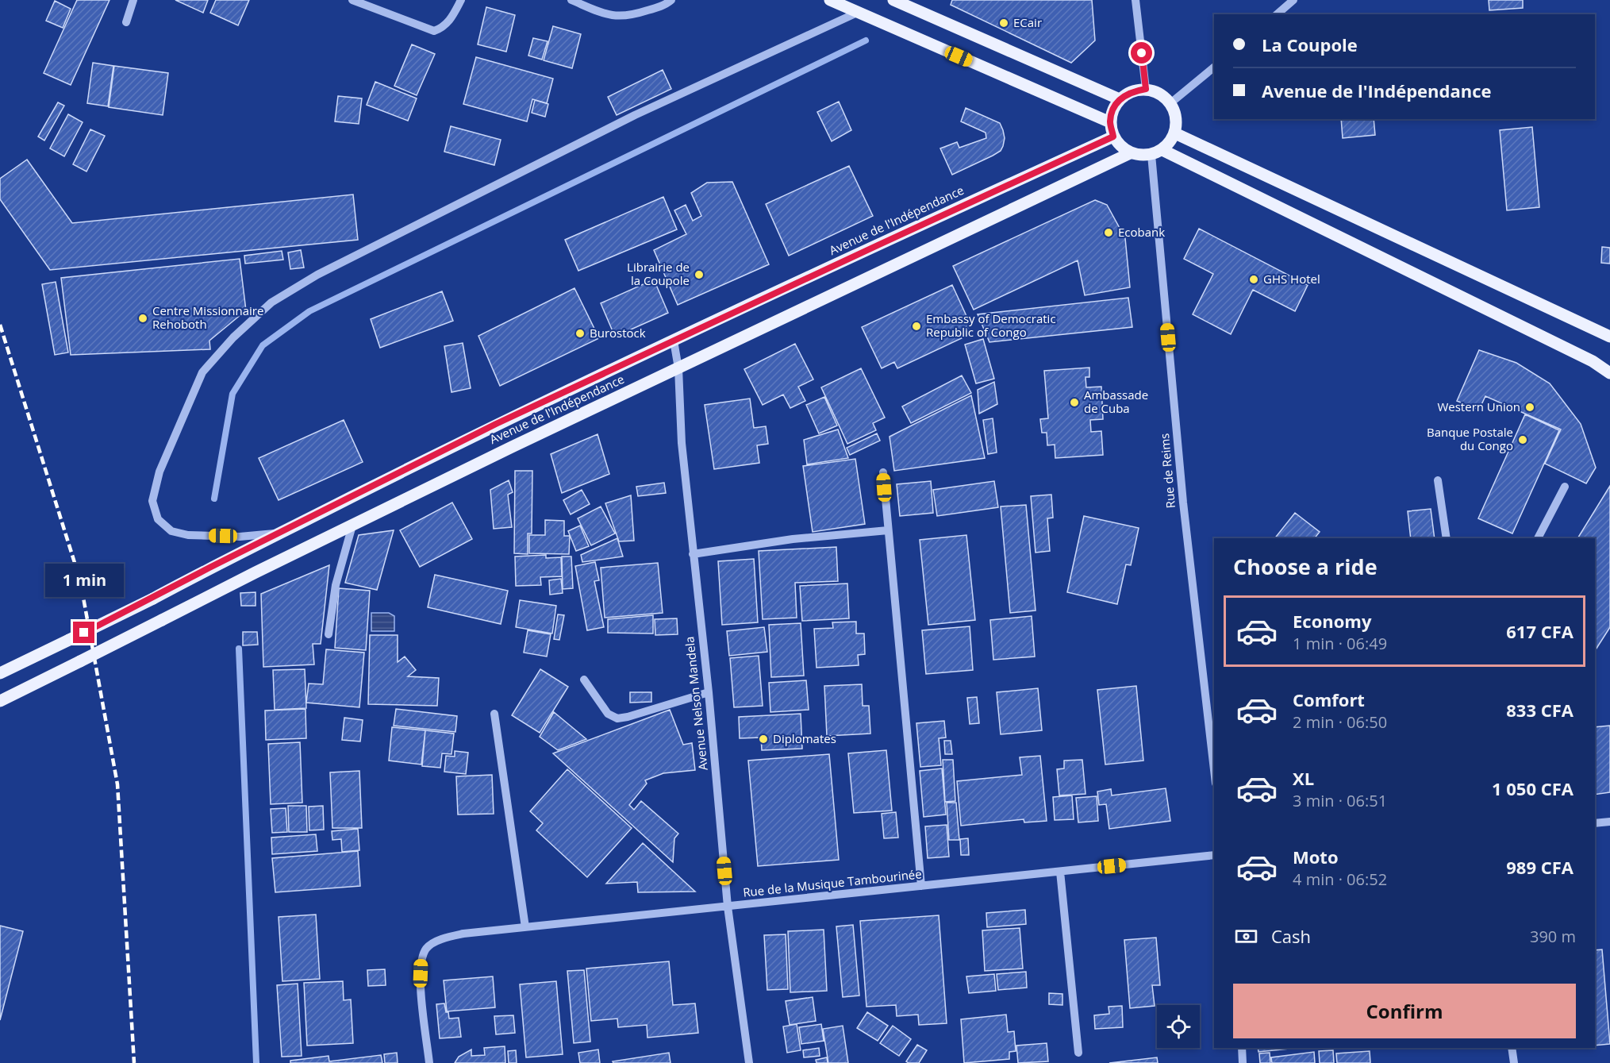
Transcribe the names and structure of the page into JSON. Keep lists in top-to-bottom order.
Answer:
{
  "streets": {
    "main road": ["Avenue de l'Indépendance"],
    "street": ["Rue de Reims", "Avenue Nelson Mandela", "Rue de la Musique Tambourinée"]
  },
  "crossings": [
    ["Avenue de l'Indépendance", "Rue de Reims"],
    ["Avenue de l'Indépendance", "Avenue Nelson Mandela"],
    ["Avenue Nelson Mandela", "Rue de la Musique Tambourinée"]
  ],
  "places": [
    "ECair",
    "Ecobank",
    "Librairie de la Coupole",
    "GHS Hotel",
    "Centre Missionnaire Rehoboth",
    "Embassy of Democratic Republic of Congo",
    "Burostock",
    "Ambassade de Cuba",
    "Western Union",
    "Banque Postale du Congo",
    "Diplomates"
  ],
  "page": {
    "banner": ["La Coupole", "Avenue de l'Indépendance"],
    "heading": "Choose a ride",
    "bubble": "1 min",
    "list": [
      {
        "name": "Economy",
        "note": "1 min · 06:49",
        "value": "617 CFA"
      },
      {
        "name": "Comfort",
        "note": "2 min · 06:50",
        "value": "833 CFA"
      },
      {
        "name": "XL",
        "note": "3 min · 06:51",
        "value": "1 050 CFA"
      },
      {
        "name": "Moto",
        "note": "4 min · 06:52",
        "value": "989 CFA"
      }
    ],
    "pay": ["Cash", "390 m"],
    "buttons": "Confirm"
  }
}
